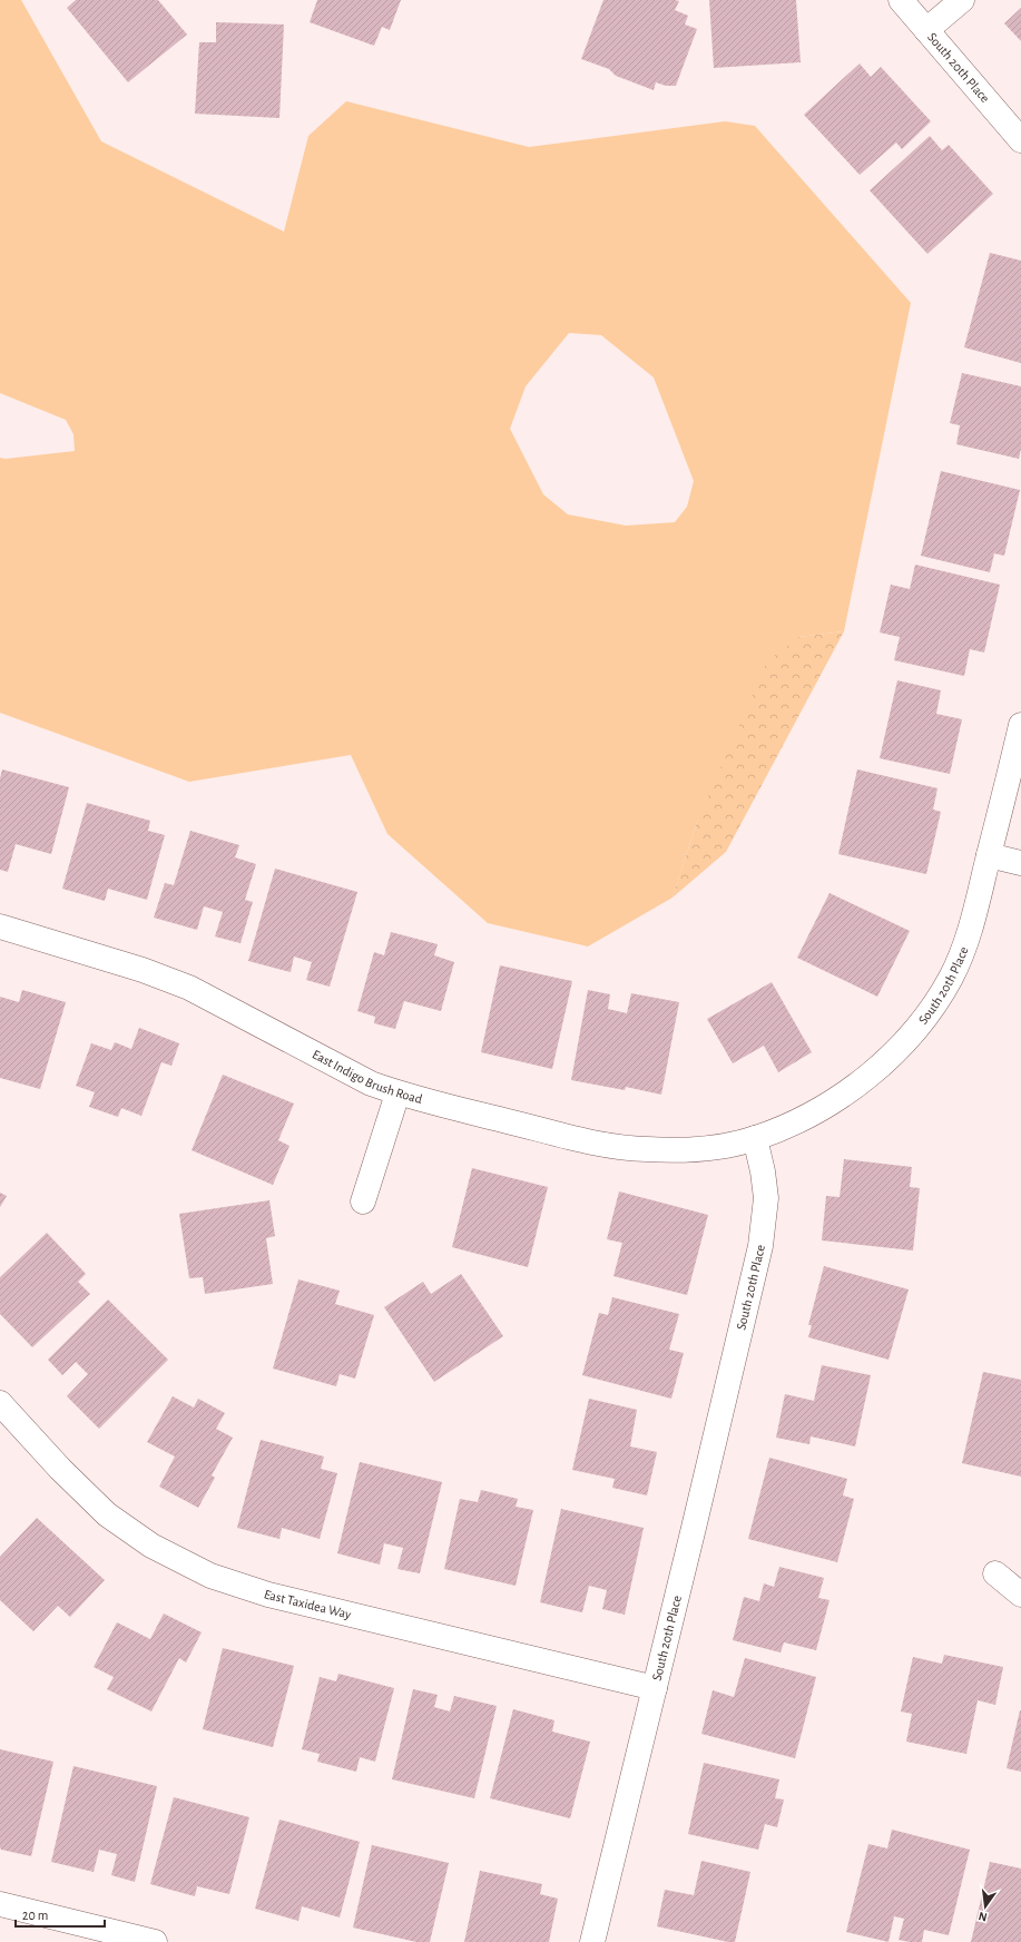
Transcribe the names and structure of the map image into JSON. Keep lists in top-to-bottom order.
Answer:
{
  "streets": {
    "street": ["South 20th Place", "East Indigo Brush Road", "East Taxidea Way"]
  },
  "crossings": [
    ["South 20th Place", "East Indigo Brush Road"],
    ["South 20th Place", "East Taxidea Way"]
  ],
  "scale_bar": "20 m",
  "north": "bottom"
}
